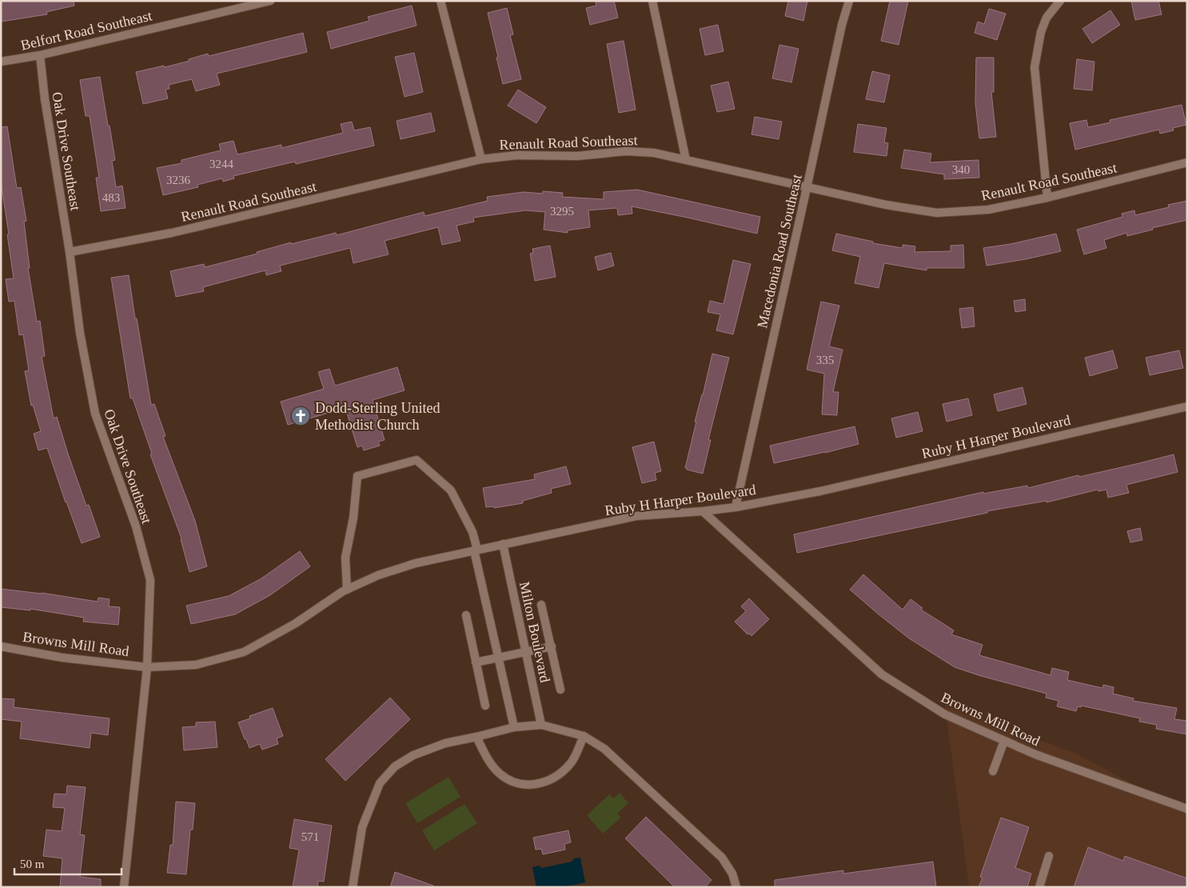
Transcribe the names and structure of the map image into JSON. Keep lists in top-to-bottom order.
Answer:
{
  "streets": {
    "street": [
      "Belfort Road Southeast",
      "Renault Road Southeast",
      "Oak Drive Southeast",
      "Macedonia Road Southeast",
      "Ruby H Harper Boulevard",
      "Milton Boulevard",
      "Browns Mill Road"
    ]
  },
  "crossings": [
    ["Belfort Road Southeast", "Oak Drive Southeast"],
    ["Renault Road Southeast", "Oak Drive Southeast"],
    ["Renault Road Southeast", "Macedonia Road Southeast"],
    ["Oak Drive Southeast", "Ruby H Harper Boulevard"],
    ["Oak Drive Southeast", "Browns Mill Road"],
    ["Macedonia Road Southeast", "Ruby H Harper Boulevard"],
    ["Ruby H Harper Boulevard", "Milton Boulevard"],
    ["Ruby H Harper Boulevard", "Browns Mill Road"]
  ],
  "places": {
    "church": ["Dodd-Sterling United Methodist Church"]
  },
  "house_numbers": [
    "3244",
    "340",
    "3236",
    "483",
    "3295",
    "335",
    "571"
  ],
  "scale_bar": "50 m"
}
